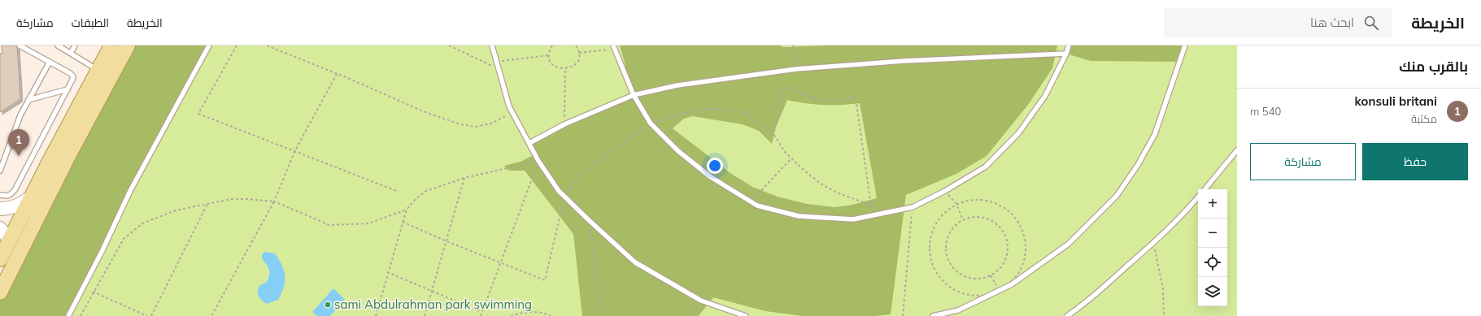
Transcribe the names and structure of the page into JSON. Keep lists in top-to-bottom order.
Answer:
{
  "places": ["sami Abdulrahman park swimming"],
  "page": {
    "header": "الخريطة",
    "search": "ابحث هنا",
    "nav": ["الخريطة", "الطبقات", "مشاركة"],
    "heading": "بالقرب منك",
    "list": [
      {
        "mark": "1",
        "name": "konsuli britani",
        "note": "مكتبة",
        "value": "540 m"
      }
    ],
    "pins": "1",
    "buttons": ["حفظ", "مشاركة"],
    "map_buttons": ["+", "−"]
  }
}
